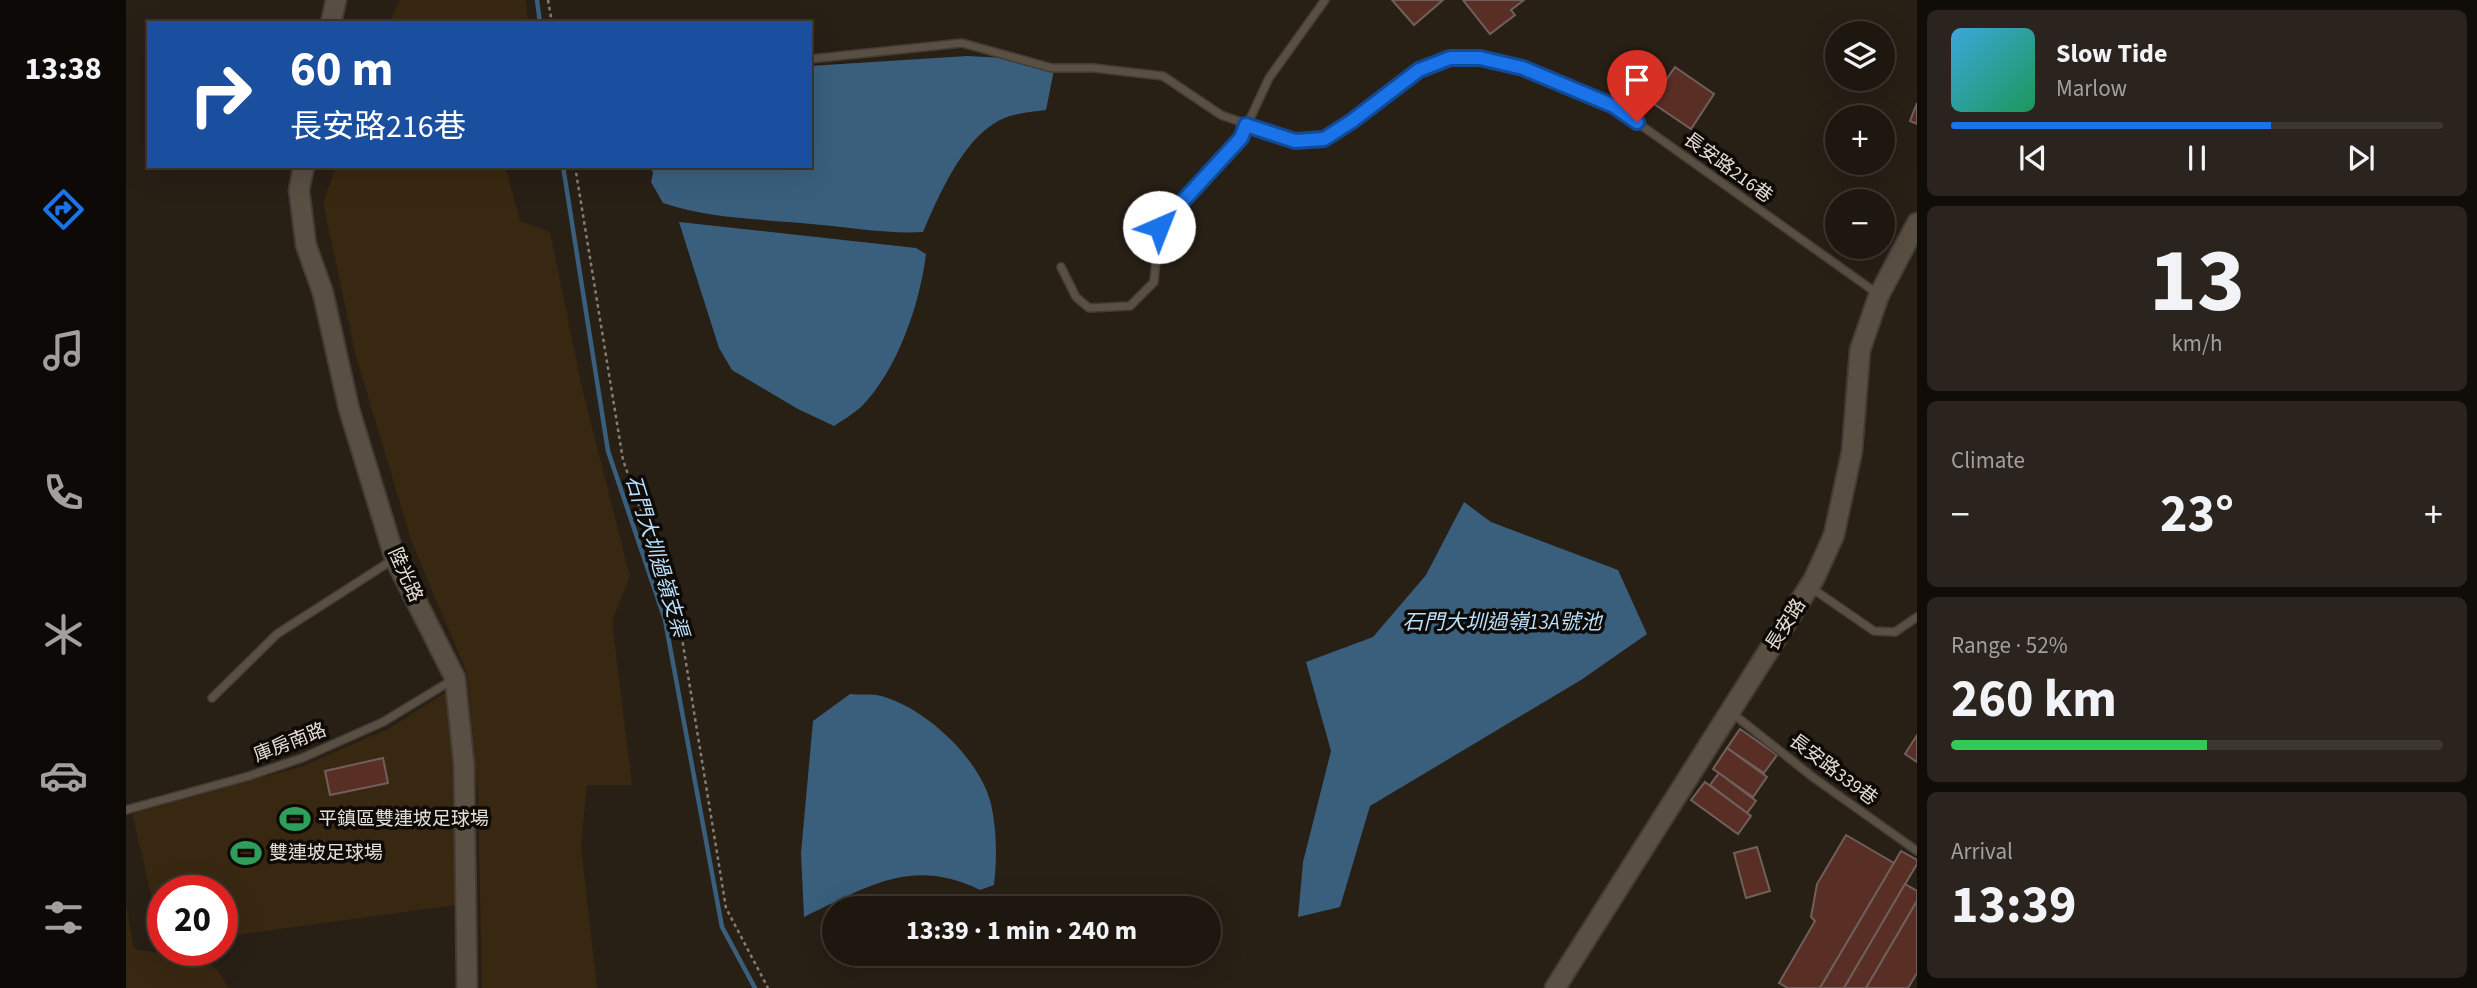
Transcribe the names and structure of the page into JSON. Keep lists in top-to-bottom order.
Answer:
{
  "streets": {
    "street": ["陸光路", "長安路"],
    "lane": ["長安路216巷", "庫房南路", "長安路339巷"]
  },
  "crossings": [
    ["長安路216巷", "長安路"],
    ["陸光路", "庫房南路"],
    ["長安路", "長安路339巷"]
  ],
  "water": ["石門大圳過嶺支渠", "石門大圳過嶺13A號池"],
  "places": {
    "sports": ["平鎮區雙連坡足球場", "雙連坡足球場"]
  },
  "page": {
    "tabs": "13:38",
    "map_buttons": ["+", "−"],
    "turn": ["60 m", "長安路216巷"],
    "song": ["Slow Tide", "Marlow"],
    "tile": [
      ["13", "km/h"],
      "Climate",
      ["Range · 52%", "260 km"],
      ["Arrival", "13:39"]
    ],
    "heat": ["−", "23°", "+"],
    "limit": "20",
    "trip": "13:39 · 1 min · 240 m"
  }
}
